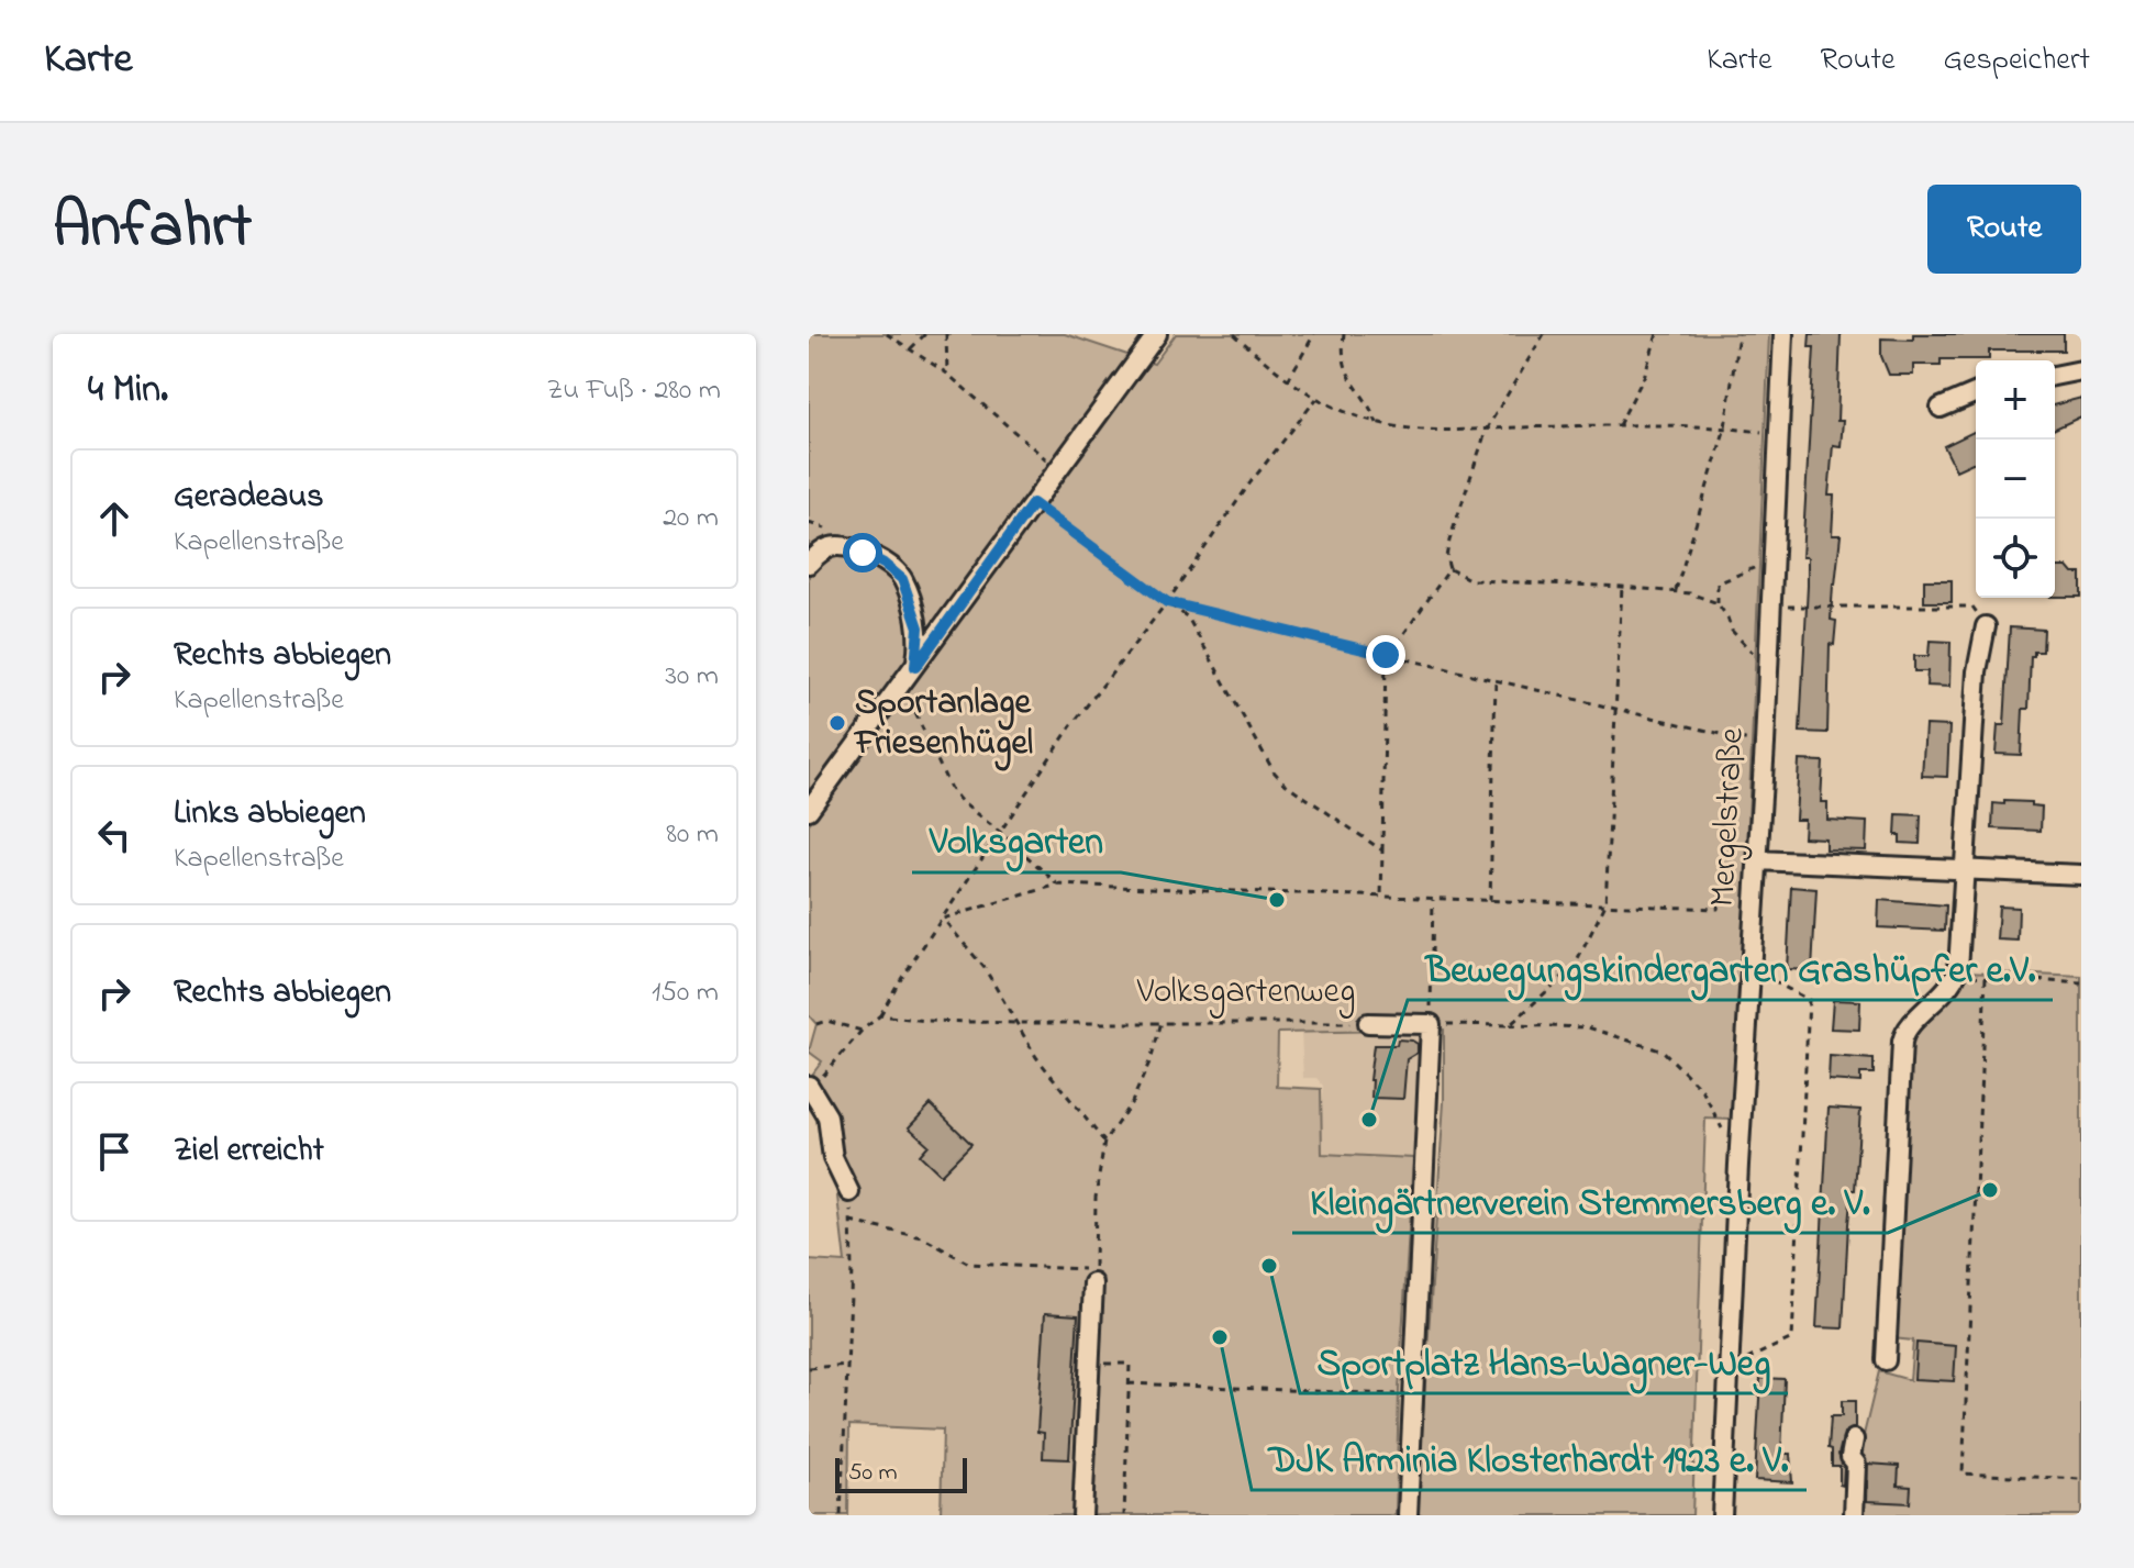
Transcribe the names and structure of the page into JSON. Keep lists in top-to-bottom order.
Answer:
{
  "streets": {
    "street": ["Mergelstraße", "Volksgartenweg"]
  },
  "places": [
    "Sportanlage Friesenhügel",
    "Volksgarten",
    "Bewegungskindergarten Grashüpfer e.V.",
    "Kleingärtnerverein Stemmersberg e. V.",
    "Sportplatz Hans-Wagner-Weg",
    "DJK Arminia Klosterhardt 1923 e. V."
  ],
  "scale_bar": "50 m",
  "page": {
    "header": "Karte",
    "nav": ["Karte", "Route", "Gespeichert"],
    "title": "Anfahrt",
    "buttons": "Route",
    "heading": ["4 Min.", "Zu Fuß · 280 m"],
    "map_buttons": ["+", "−"],
    "list": [
      ["Geradeaus", "Kapellenstraße", "20 m"],
      ["Rechts abbiegen", "Kapellenstraße", "30 m"],
      ["Links abbiegen", "Kapellenstraße", "80 m"],
      ["Rechts abbiegen", "150 m"],
      "Ziel erreicht"
    ],
    "scale": "50 m"
  }
}
